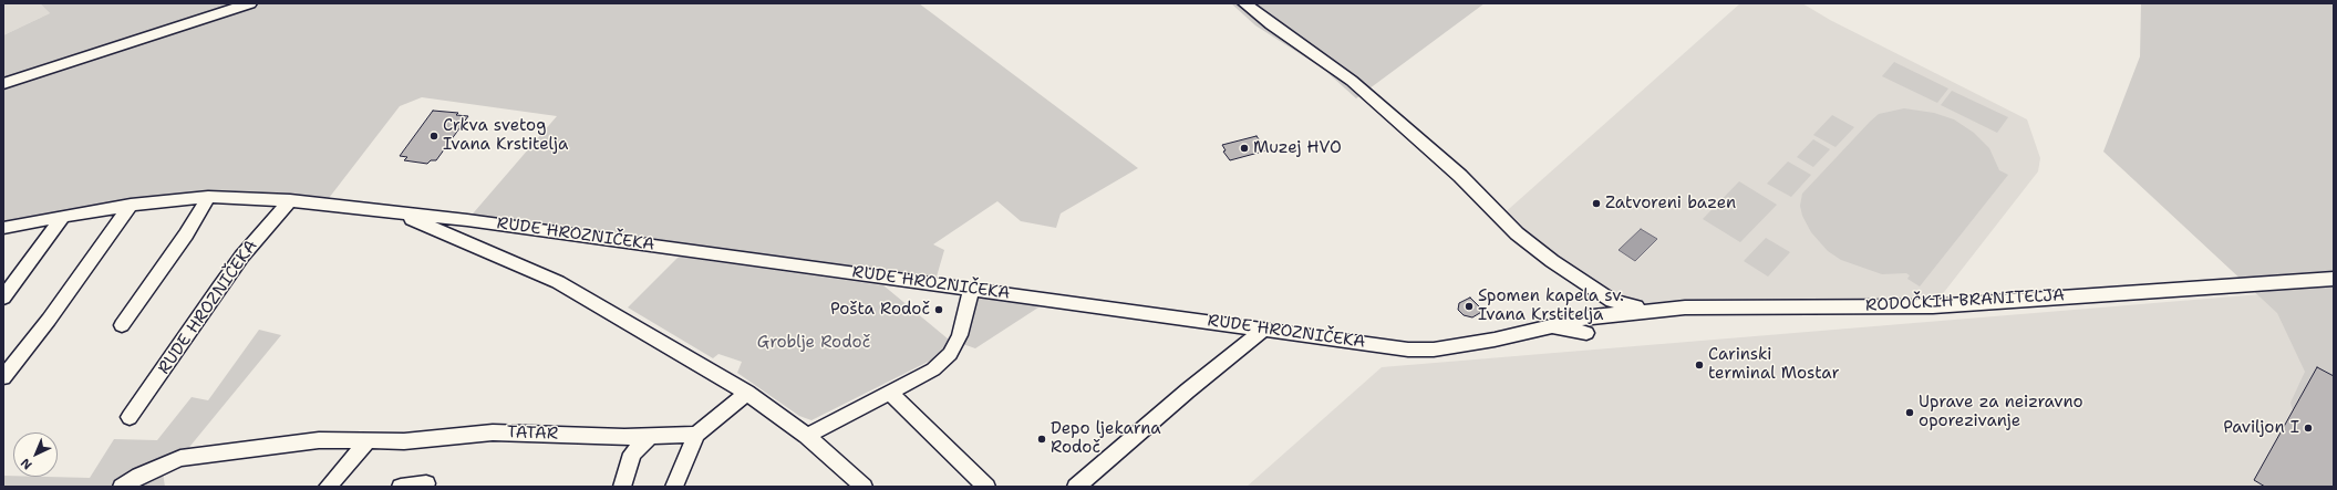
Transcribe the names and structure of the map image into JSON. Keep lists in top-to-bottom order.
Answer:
{
  "streets": {
    "street": ["RUDE HROZNIČEKA", "RODOČKIH BRANITELJA", "TATAR"]
  },
  "crossings": [
    ["RUDE HROZNIČEKA", "RODOČKIH BRANITELJA"]
  ],
  "parks": ["Groblje Rodoč"],
  "places": [
    "Crkva svetog Ivana Krstitelja",
    "Muzej HVO",
    "Zatvoreni bazen",
    "Spomen kapela sv. Ivana Krstitelja",
    "Pošta Rodoč",
    "Carinski terminal Mostar",
    "Uprave za neizravno oporezivanje",
    "Paviljon I",
    "Depo ljekarna Rodoč"
  ],
  "north": "bottom left"
}
